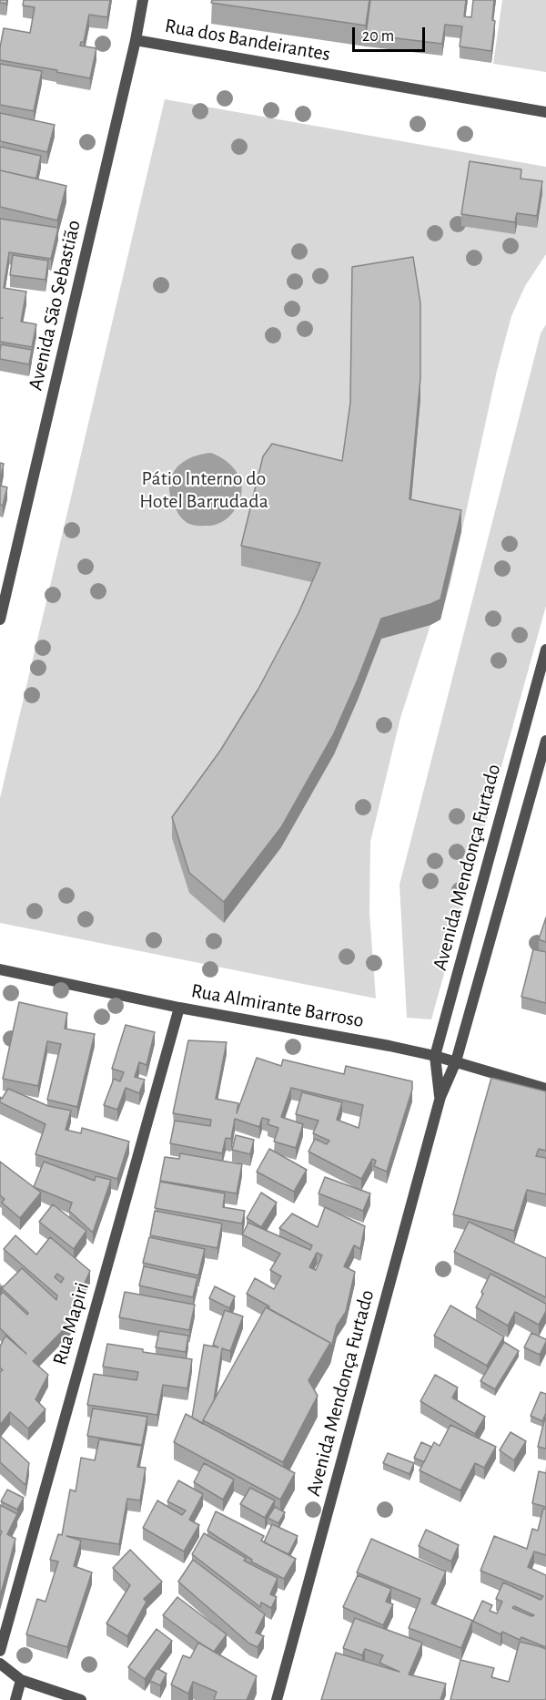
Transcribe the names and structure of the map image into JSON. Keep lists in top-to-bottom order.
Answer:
{
  "streets": {
    "street": [
      "Rua dos Bandeirantes",
      "Avenida São Sebastião",
      "Avenida Mendonça Furtado",
      "Rua Almirante Barroso",
      "Rua Mapiri"
    ]
  },
  "crossings": [
    ["Rua dos Bandeirantes", "Avenida São Sebastião"],
    ["Avenida Mendonça Furtado", "Rua Almirante Barroso"],
    ["Rua Almirante Barroso", "Rua Mapiri"]
  ],
  "parks": ["Pátio Interno do Hotel Barrudada"],
  "scale_bar": "20 m"
}
